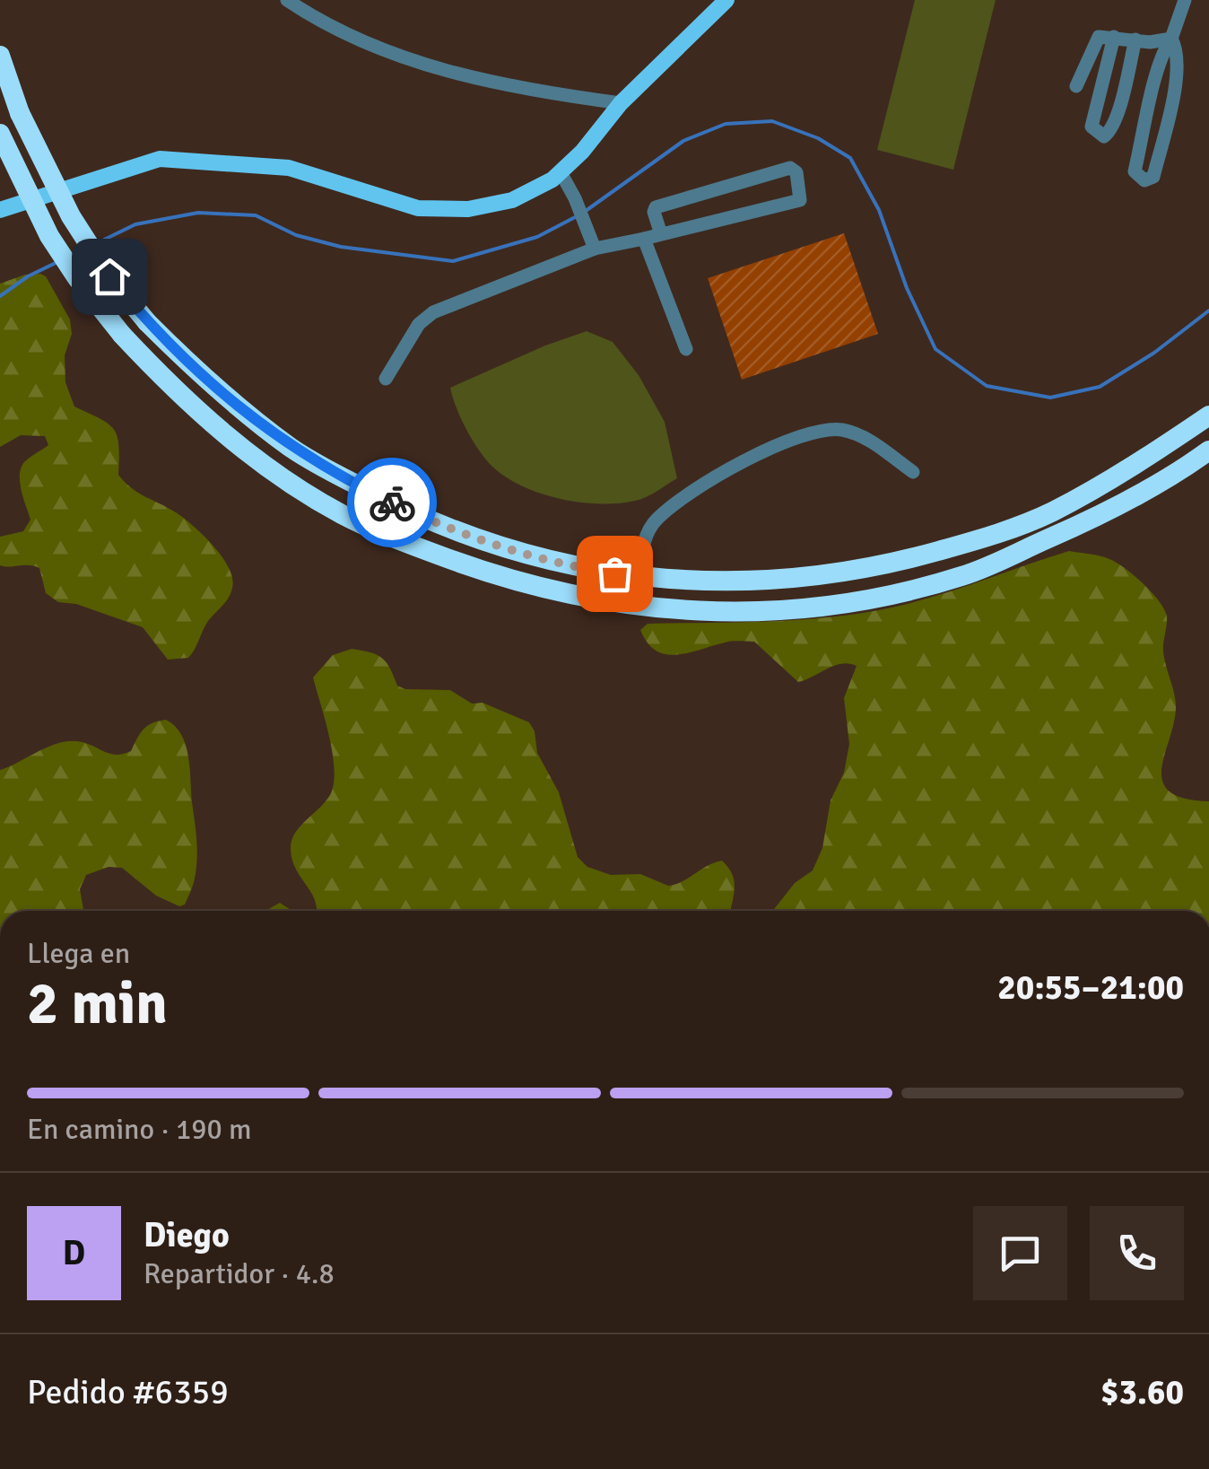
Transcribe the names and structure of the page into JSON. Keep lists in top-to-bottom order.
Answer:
{
  "page": {
    "heading": ["2 min", "Llega en", "20:55–21:00"],
    "panel": [
      "Diego",
      "Repartidor · 4.8",
      "Pedido #6359",
      "$3.60"
    ],
    "bar": "En camino · 190 m",
    "round": "D"
  }
}
